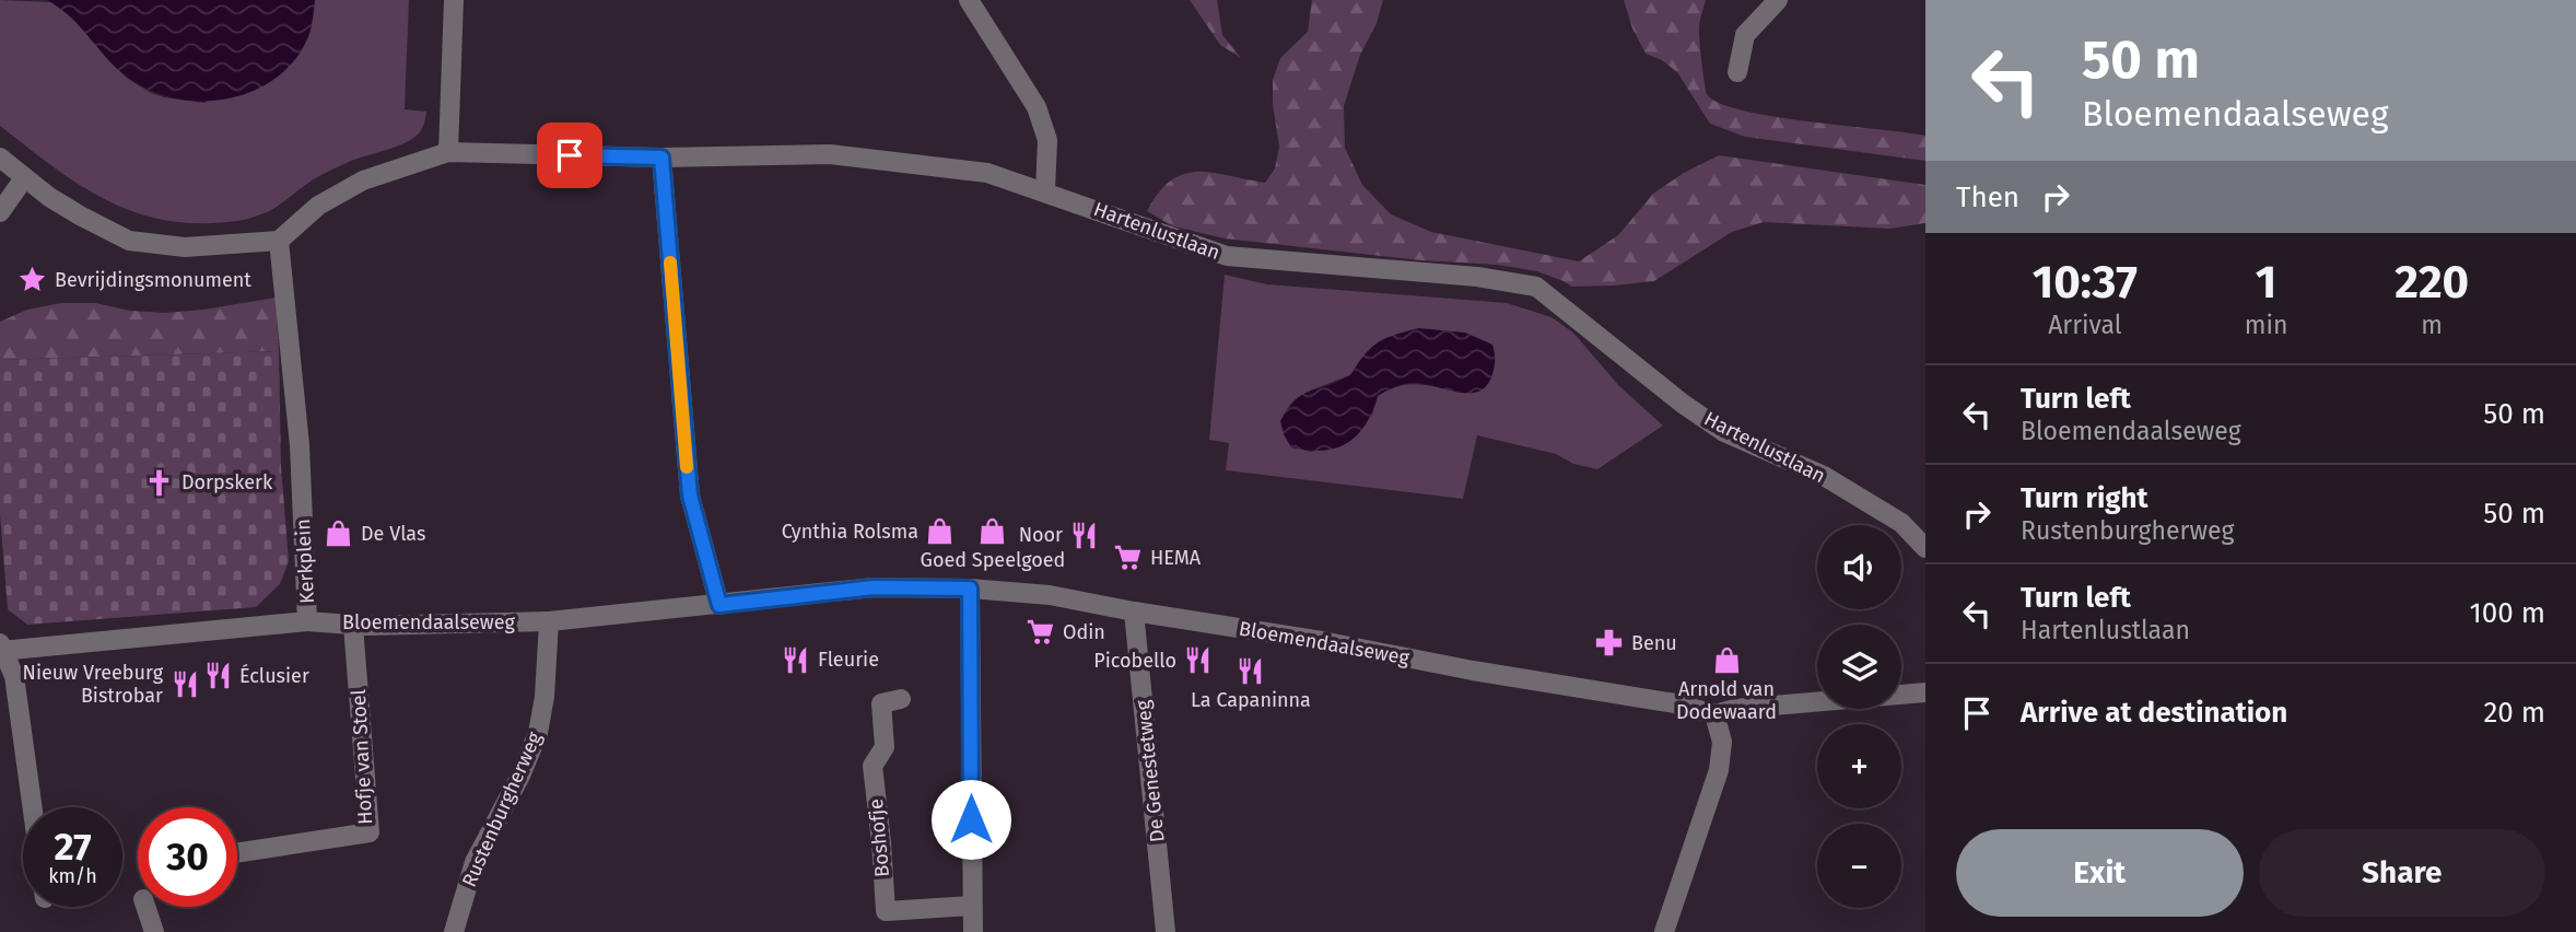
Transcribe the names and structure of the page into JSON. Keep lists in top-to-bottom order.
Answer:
{
  "streets": {
    "street": [
      "Hartenlustlaan",
      "Kerkplein",
      "Bloemendaalseweg",
      "Hofje van Stoel",
      "De Genestetweg",
      "Rustenburgherweg",
      "Boshofje"
    ]
  },
  "crossings": [
    ["Hartenlustlaan", "Kerkplein"],
    ["Kerkplein", "Bloemendaalseweg"],
    ["Bloemendaalseweg", "Hofje van Stoel"],
    ["Bloemendaalseweg", "De Genestetweg"],
    ["Bloemendaalseweg", "Rustenburgherweg"]
  ],
  "places": {
    "place": ["Bevrijdingsmonument"],
    "church": ["Dorpskerk"],
    "shop": [
      "Goed Speelgoed",
      "Cynthia Rolsma",
      "De Vlas",
      "Arnold van Dodewaard"
    ],
    "restaurant": [
      "Noor",
      "Fleurie",
      "Picobello",
      "La Capaninna",
      "Éclusier",
      "Nieuw Vreeburg Bistrobar"
    ],
    "supermarket": ["HEMA", "Odin"],
    "pharmacy": ["Benu"]
  },
  "page": {
    "turn": ["50 m", "Bloemendaalseweg"],
    "then": "Then",
    "eta": [
      "10:37",
      "Arrival",
      "1",
      "min",
      "220",
      "m"
    ],
    "list": [
      {
        "name": "Turn left",
        "note": "Bloemendaalseweg",
        "value": "50 m"
      },
      {
        "name": "Turn right",
        "note": "Rustenburgherweg",
        "value": "50 m"
      },
      {
        "name": "Turn left",
        "note": "Hartenlustlaan",
        "value": "100 m"
      },
      {
        "name": "Arrive at destination",
        "value": "20 m"
      }
    ],
    "map_buttons": ["+", "−"],
    "speed": "27 km/h",
    "limit": "30",
    "buttons": ["Exit", "Share"]
  }
}
